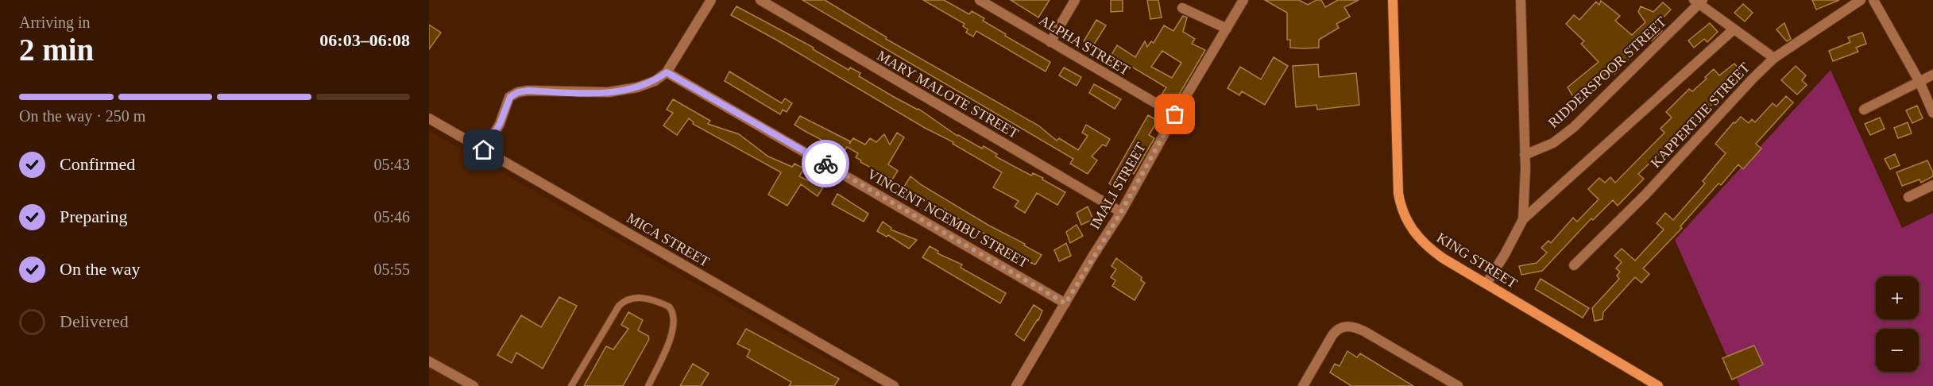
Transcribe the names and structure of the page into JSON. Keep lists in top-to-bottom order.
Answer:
{
  "streets": {
    "street": [
      "ALPHA STREET",
      "RIDDERSPOOR STREET",
      "MARY MALOTE STREET",
      "KAPPERTJIE STREET",
      "IMALI STREET",
      "VINCENT NCEMBU STREET",
      "MICA STREET",
      "KING STREET"
    ]
  },
  "crossings": [
    ["ALPHA STREET", "IMALI STREET"],
    ["MARY MALOTE STREET", "IMALI STREET"],
    ["IMALI STREET", "VINCENT NCEMBU STREET"]
  ],
  "page": {
    "heading": ["2 min", "Arriving in", "06:03–06:08"],
    "bar": "On the way · 250 m",
    "list": [
      ["Confirmed", "05:43"],
      ["Preparing", "05:46"],
      ["On the way", "05:55"],
      "Delivered"
    ],
    "map_buttons": ["+", "−"]
  }
}
